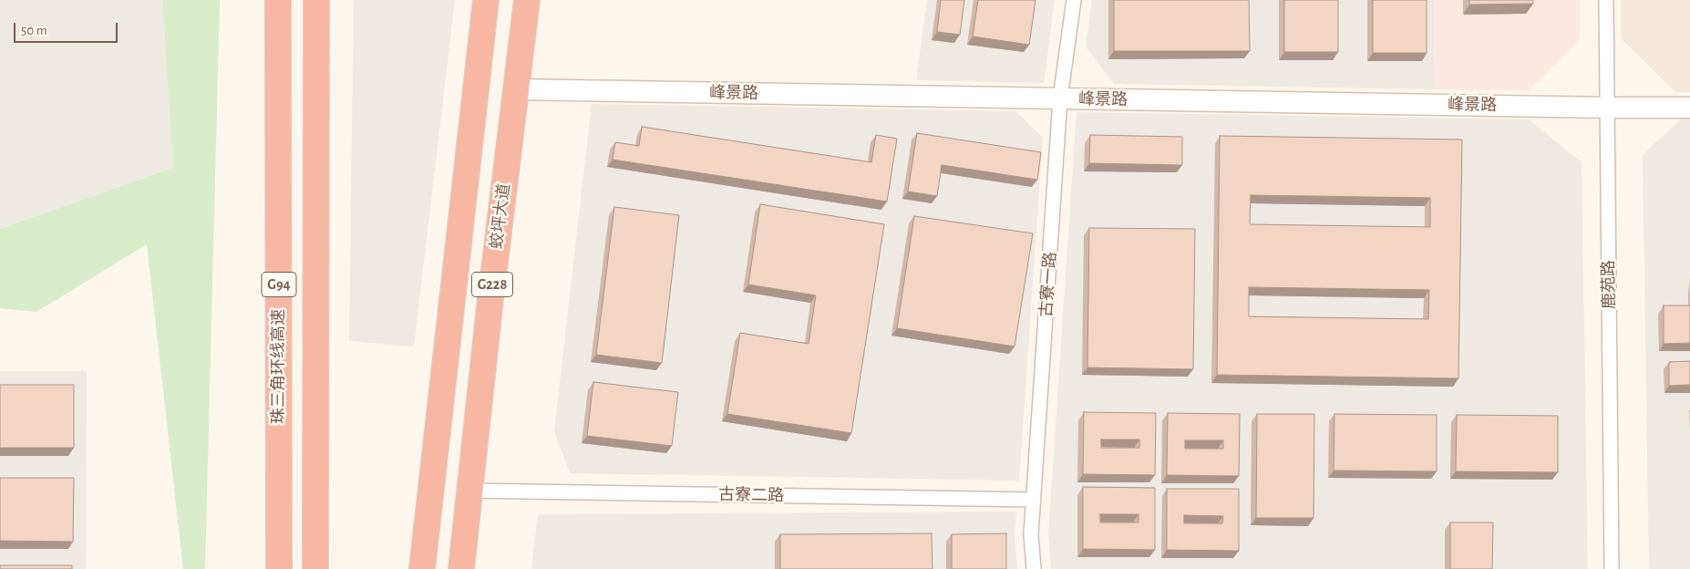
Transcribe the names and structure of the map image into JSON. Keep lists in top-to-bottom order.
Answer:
{
  "streets": {
    "highway": [
      "蛟坪大道",
      "G94",
      "G228",
      "珠三角环线高速"
    ],
    "street": [
      "峰景路",
      "古寮一路",
      "鹿苑路",
      "古寮二路"
    ]
  },
  "crossings": [
    ["峰景路", "蛟坪大道"],
    ["峰景路", "古寮一路"],
    ["峰景路", "鹿苑路"],
    ["蛟坪大道", "古寮二路"],
    ["古寮一路", "古寮二路"]
  ],
  "scale_bar": "50 m"
}
